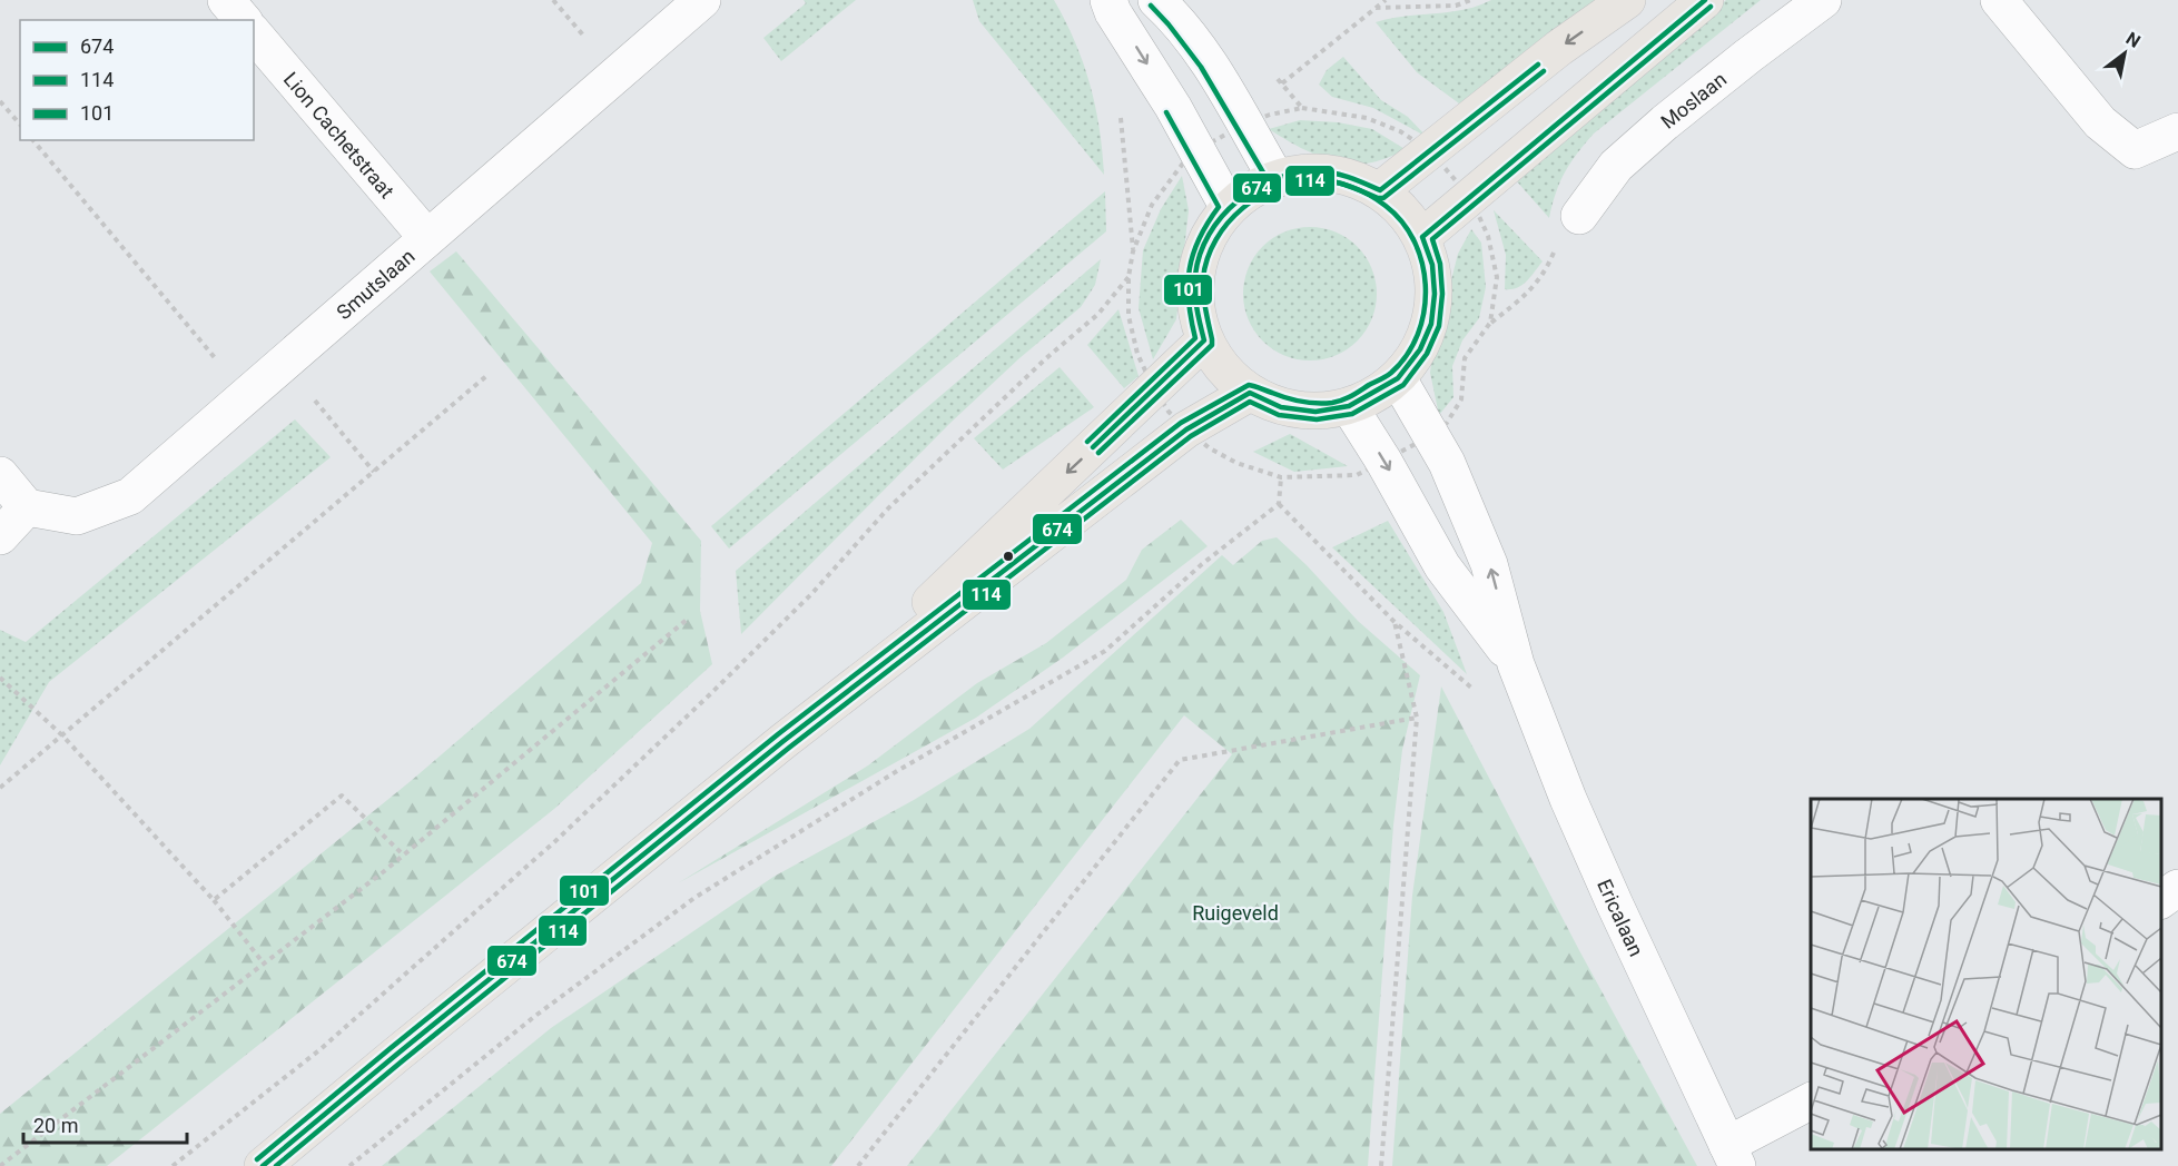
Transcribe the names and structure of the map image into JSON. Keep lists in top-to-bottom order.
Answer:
{
  "streets": {
    "street": [
      "Moslaan",
      "Lion Cachetstraat",
      "Smutslaan",
      "Ericalaan"
    ]
  },
  "crossings": [
    ["Lion Cachetstraat", "Smutslaan"]
  ],
  "parks": ["Ruigeveld"],
  "lines": ["transit line 674", "transit line 101", "transit line 114"],
  "legend": ["674", "114", "101"],
  "scale_bar": "20 m",
  "north": "top right"
}
